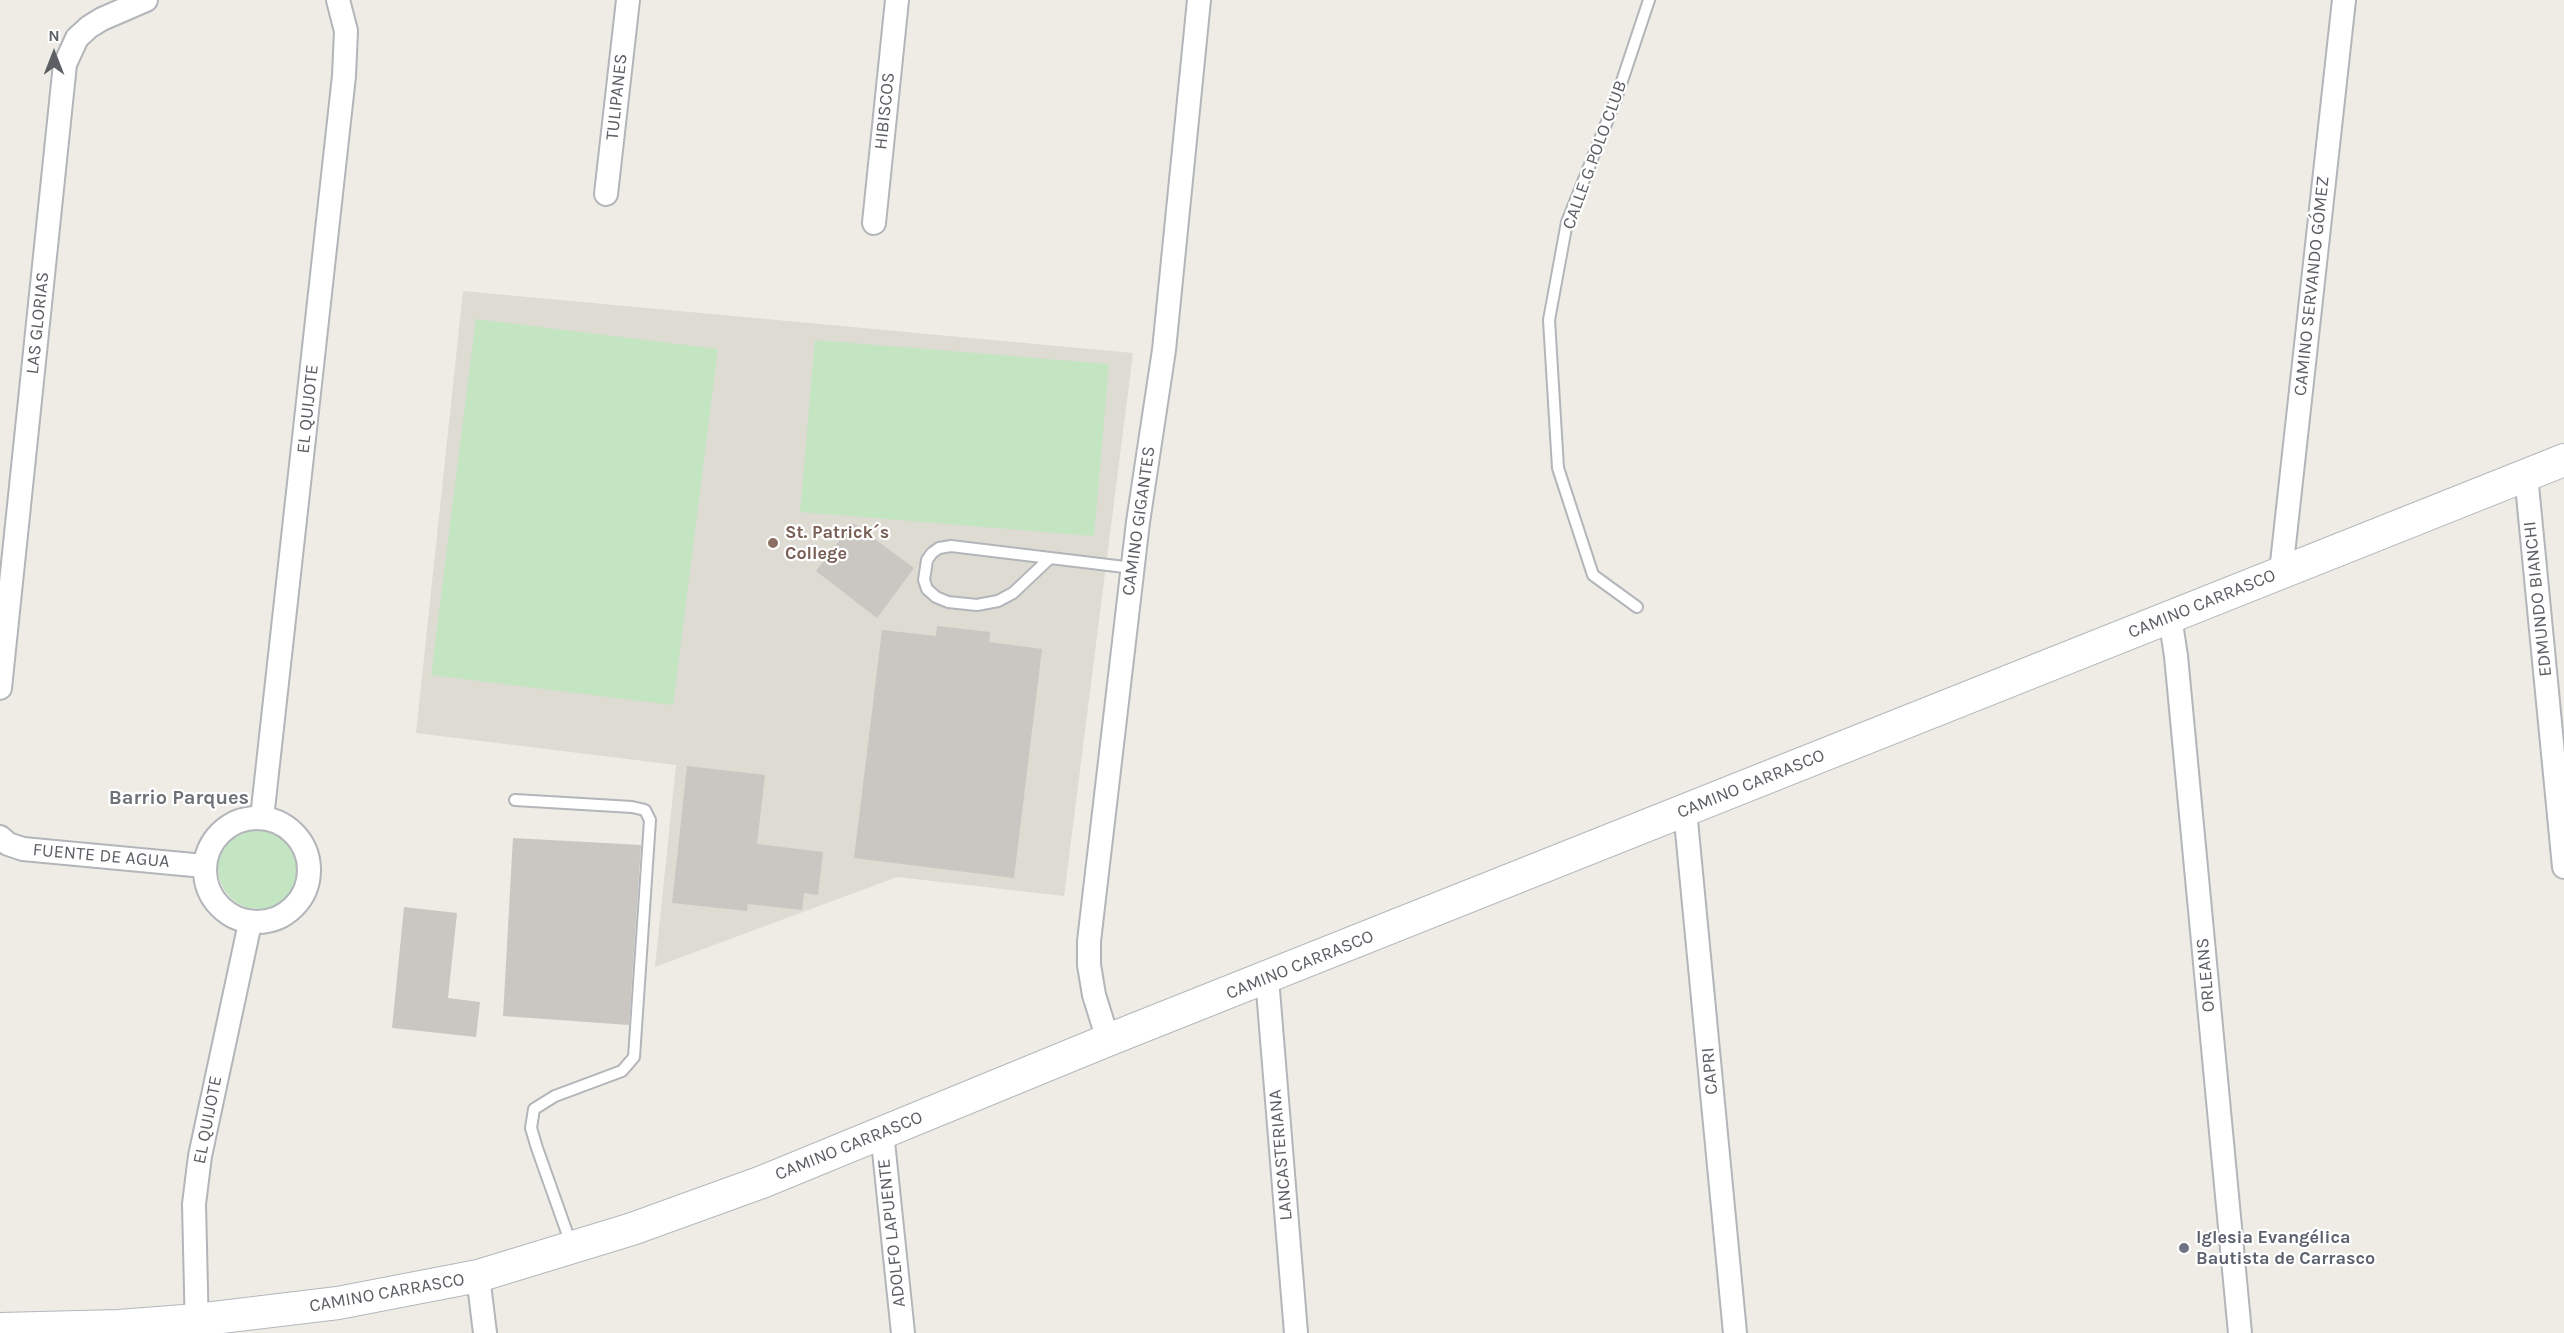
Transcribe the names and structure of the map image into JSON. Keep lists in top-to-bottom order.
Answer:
{
  "streets": {
    "main road": ["CAMINO CARRASCO"],
    "street": [
      "TULIPANES",
      "HIBISCOS",
      "CAMINO SERVANDO GÓMEZ",
      "LAS GLORIAS",
      "EL QUIJOTE",
      "CAMINO GIGANTES",
      "EDMUNDO BIANCHI",
      "FUENTE DE AGUA",
      "ORLEANS",
      "CAPRI",
      "LANCASTERIANA",
      "ADOLFO LAPUENTE"
    ],
    "lane": ["CALLE G POLO CLUB"]
  },
  "crossings": [
    ["CAMINO SERVANDO GÓMEZ", "CAMINO CARRASCO"],
    ["EL QUIJOTE", "CAMINO CARRASCO"],
    ["EL QUIJOTE", "FUENTE DE AGUA"],
    ["CAMINO GIGANTES", "CAMINO CARRASCO"],
    ["EDMUNDO BIANCHI", "CAMINO CARRASCO"],
    ["CAMINO CARRASCO", "ORLEANS"],
    ["CAMINO CARRASCO", "CAPRI"],
    ["CAMINO CARRASCO", "LANCASTERIANA"],
    ["CAMINO CARRASCO", "ADOLFO LAPUENTE"]
  ],
  "districts": ["Barrio Parques"],
  "places": ["St. Patrick´s College", "Iglesia Evangélica Bautista de Carrasco"],
  "north": "top"
}
